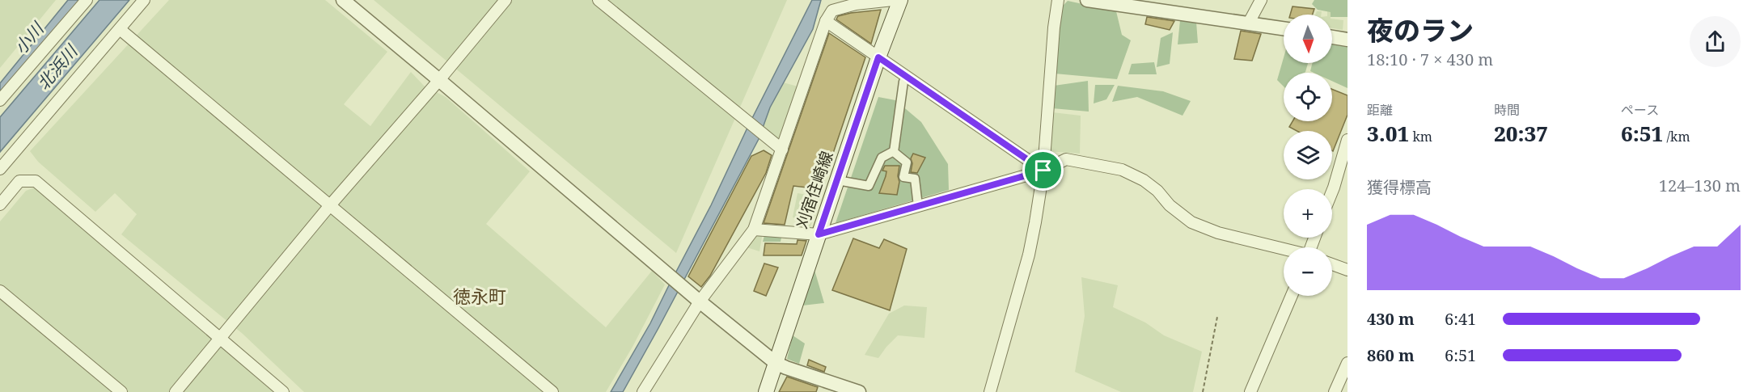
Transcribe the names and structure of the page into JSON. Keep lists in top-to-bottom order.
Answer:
{
  "streets": {
    "main road": ["刈宿住崎線"]
  },
  "districts": ["徳永町"],
  "water": ["小川", "北浜川"],
  "north": "bottom",
  "page": {
    "heading": ["夜のラン", "18:10 · 7 × 430 m"],
    "map_buttons": ["+", "−"],
    "stats": [
      ["距離", "3.01 km"],
      ["時間", "20:37"],
      ["ペース", "6:51 /km"]
    ],
    "chart": ["獲得標高", "124–130 m"],
    "list": [
      {
        "name": "430 m",
        "note": "6:41"
      },
      {
        "name": "860 m",
        "note": "6:51"
      }
    ]
  }
}
